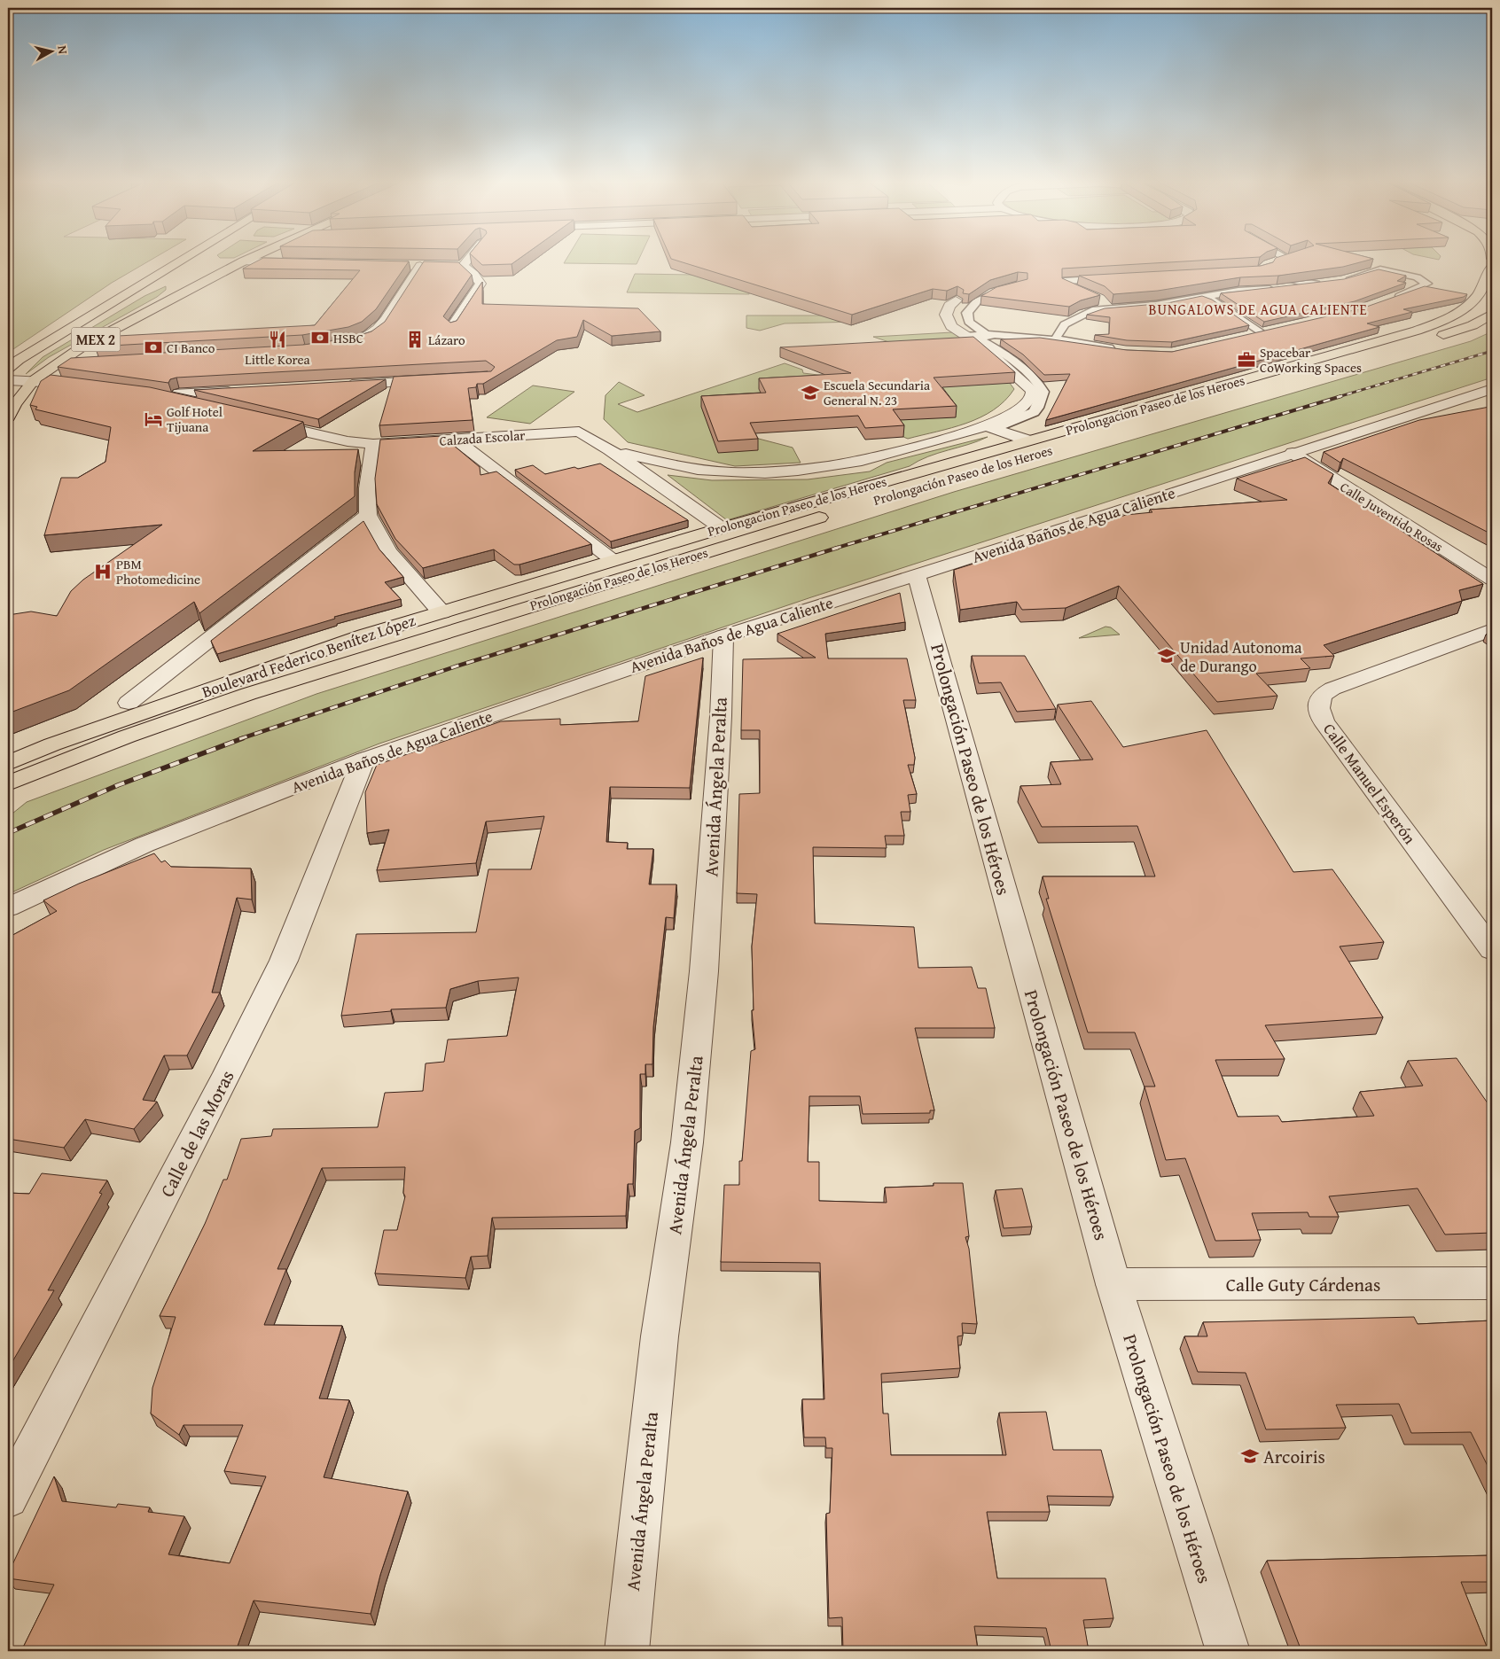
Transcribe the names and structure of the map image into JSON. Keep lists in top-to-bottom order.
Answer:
{
  "streets": {
    "main road": [
      "MEX 2",
      "Prolongacion Paseo de los Heroes",
      "Prolongación Paseo de los Heroes",
      "Boulevard Federico Benítez López"
    ],
    "street": [
      "Calzada Escolar",
      "Calle Juventido Rosas",
      "Avenida Baños de Agua Caliente",
      "Prolongación Paseo de los Héroes",
      "Calle Manuel Esperón",
      "Avenida Ángela Peralta",
      "Calle de las Moras",
      "Calle Guty Cárdenas"
    ]
  },
  "crossings": [
    ["Prolongacion Paseo de los Heroes", "Calzada Escolar"],
    ["Prolongacion Paseo de los Heroes", "Boulevard Federico Benítez López"],
    ["Prolongación Paseo de los Heroes", "Boulevard Federico Benítez López"],
    ["Calle Juventido Rosas", "Avenida Baños de Agua Caliente"],
    ["Avenida Baños de Agua Caliente", "Prolongación Paseo de los Héroes"],
    ["Avenida Baños de Agua Caliente", "Avenida Ángela Peralta"],
    ["Avenida Baños de Agua Caliente", "Calle de las Moras"],
    ["Prolongación Paseo de los Héroes", "Calle Guty Cárdenas"]
  ],
  "districts": ["BUNGALOWS DE AGUA CALIENTE"],
  "places": {
    "bank": ["HSBC", "CI Banco"],
    "restaurant": ["Little Korea"],
    "building": ["Lázaro"],
    "office": ["Spacebar CoWorking Spaces"],
    "school or university": ["Escuela Secundaria General N. 23", "Unidad Autonoma de Durango", "Arcoiris"],
    "hotel": ["Golf Hotel Tijuana"],
    "hospital": ["PBM Photomedicine"]
  },
  "north": "right"
}
